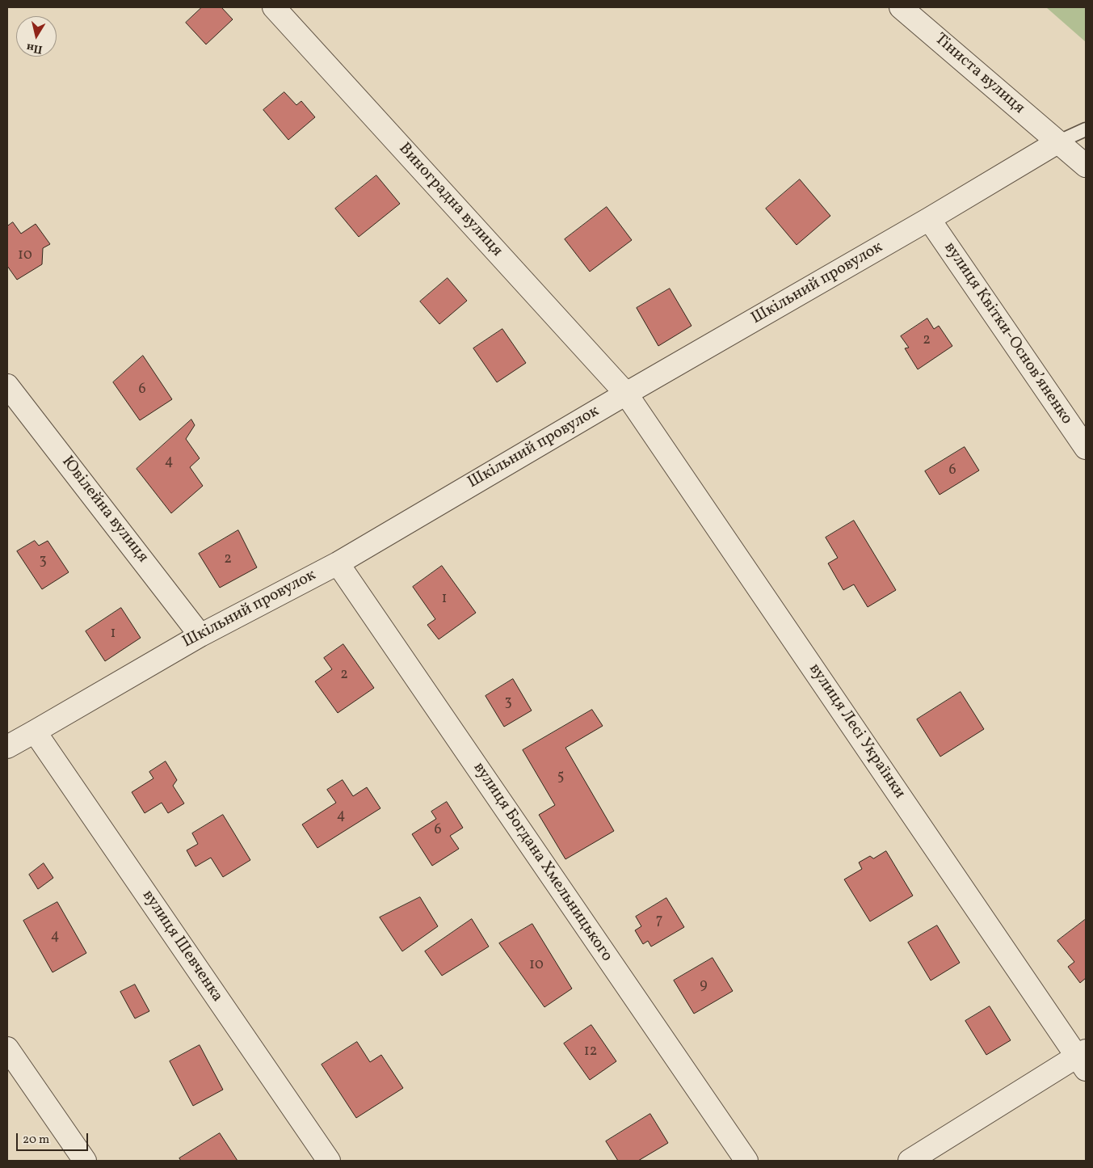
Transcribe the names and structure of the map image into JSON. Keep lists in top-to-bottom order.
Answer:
{
  "streets": {
    "street": [
      "Тіниста вулиця",
      "Виноградна вулиця",
      "Шкільний провулок",
      "вулиця Квітки-Основʼяненко",
      "Ювілейна вулиця",
      "вулиця Лесі Українки",
      "вулиця Богдана Хмельницького",
      "вулиця Шевченка"
    ]
  },
  "crossings": [
    ["Тіниста вулиця", "Шкільний провулок"],
    ["Виноградна вулиця", "Шкільний провулок"],
    ["Виноградна вулиця", "вулиця Лесі Українки"],
    ["Шкільний провулок", "вулиця Квітки-Основʼяненко"],
    ["Шкільний провулок", "Ювілейна вулиця"],
    ["Шкільний провулок", "вулиця Лесі Українки"],
    ["Шкільний провулок", "вулиця Богдана Хмельницького"],
    ["Шкільний провулок", "вулиця Шевченка"]
  ],
  "house_numbers": [
    "10",
    "2",
    "6",
    "4",
    "6",
    "2",
    "3",
    "1",
    "1",
    "2",
    "3",
    "5",
    "4",
    "6",
    "7",
    "4",
    "10",
    "9",
    "12"
  ],
  "scale_bar": "20 m",
  "north": "bottom"
}
